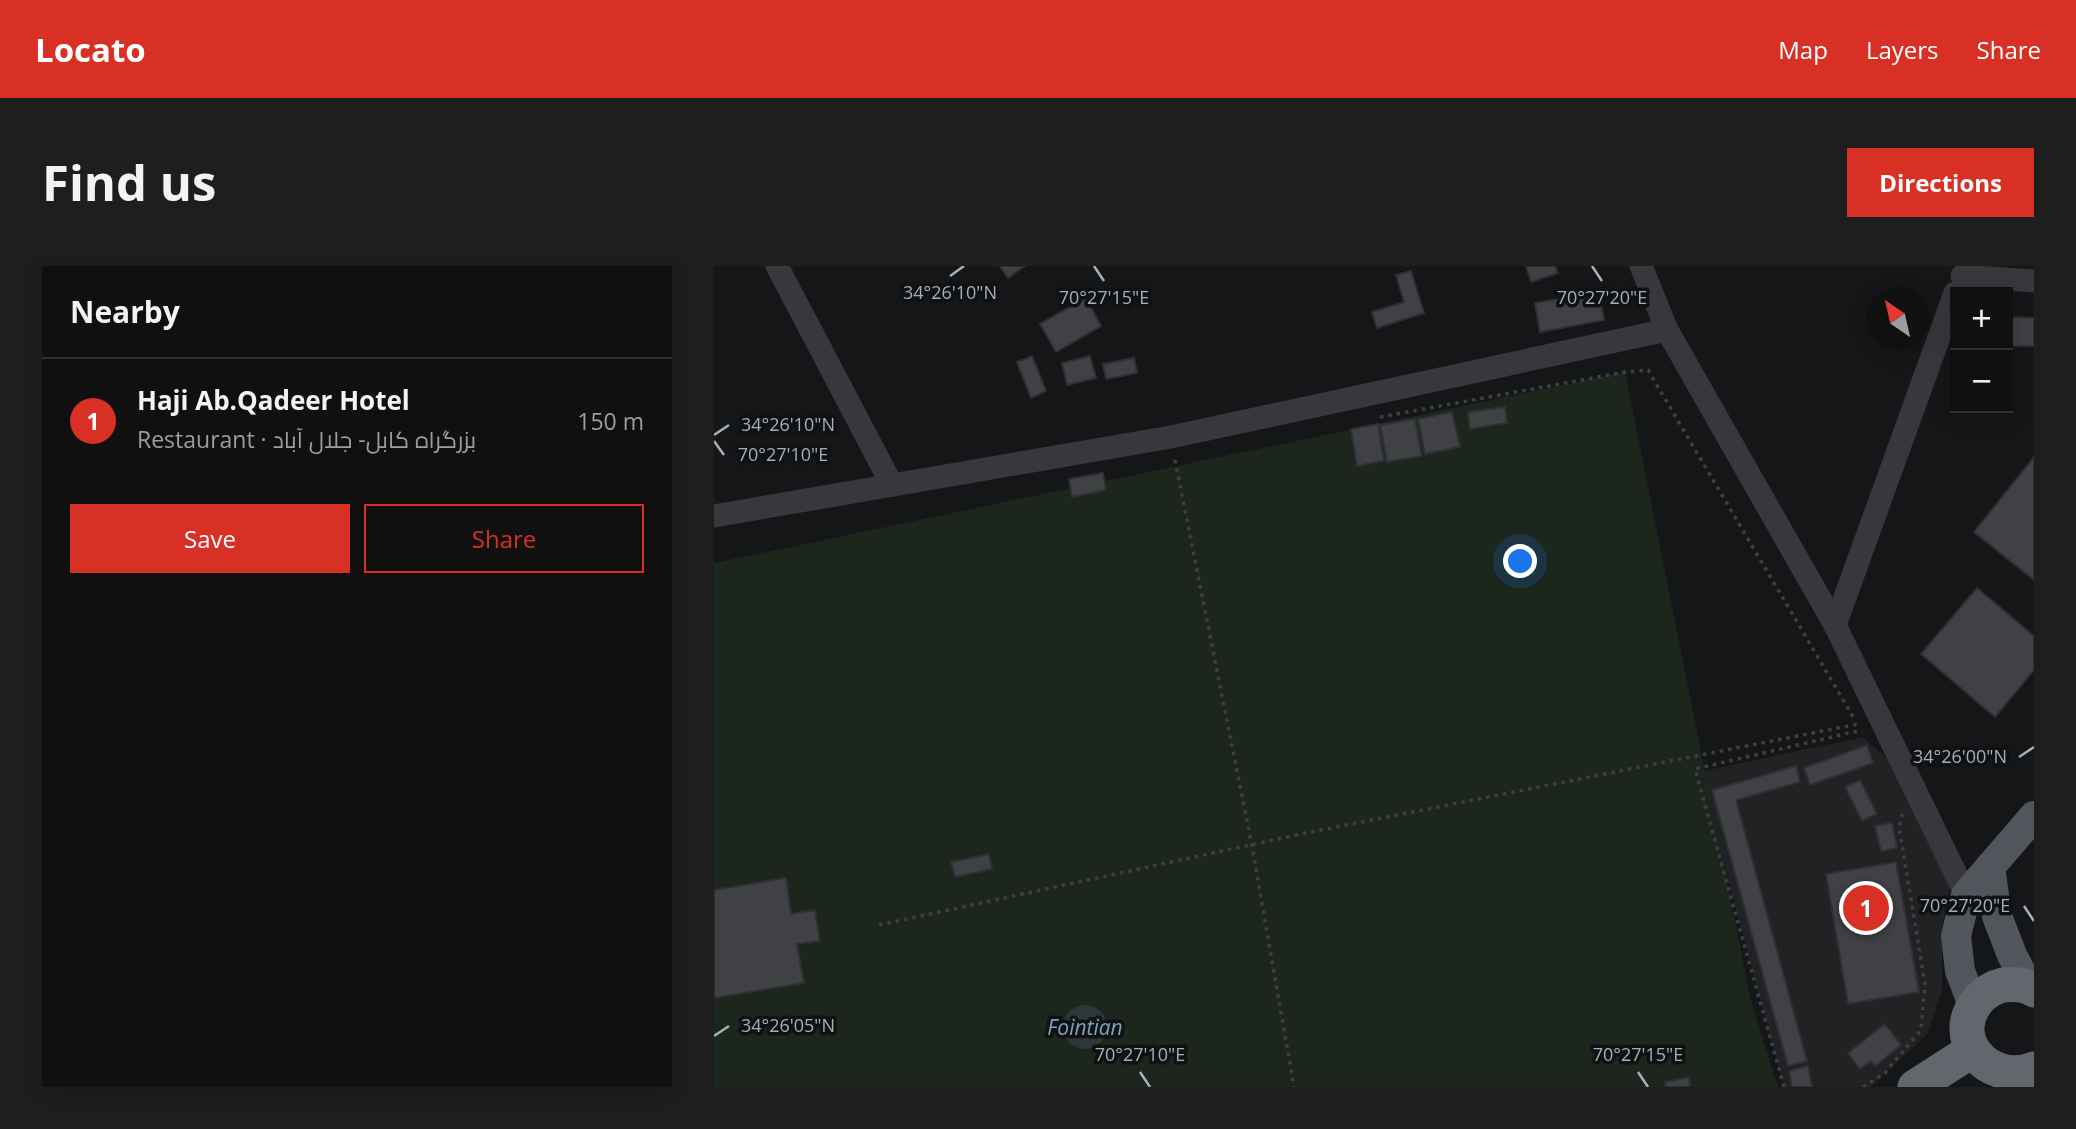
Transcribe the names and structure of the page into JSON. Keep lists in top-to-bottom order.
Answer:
{
  "water": ["Fointian"],
  "north": "top left",
  "page": {
    "header": "Locato",
    "nav": ["Map", "Layers", "Share"],
    "buttons": [
      "Directions",
      ["Save", "Share"]
    ],
    "title": "Find us",
    "heading": "Nearby",
    "map_buttons": ["+", "−"],
    "list": [
      {
        "mark": "1",
        "name": "Haji Ab.Qadeer Hotel",
        "note": "Restaurant · بزرگراه کابل- جلال آباد",
        "value": "150 m"
      }
    ],
    "pins": "1"
  },
  "coordinates": [
    "34°26'10\"N",
    "70°27'15\"E",
    "70°27'20\"E",
    "70°27'10\"E",
    "34°26'00\"N",
    "34°26'05\"N"
  ]
}
